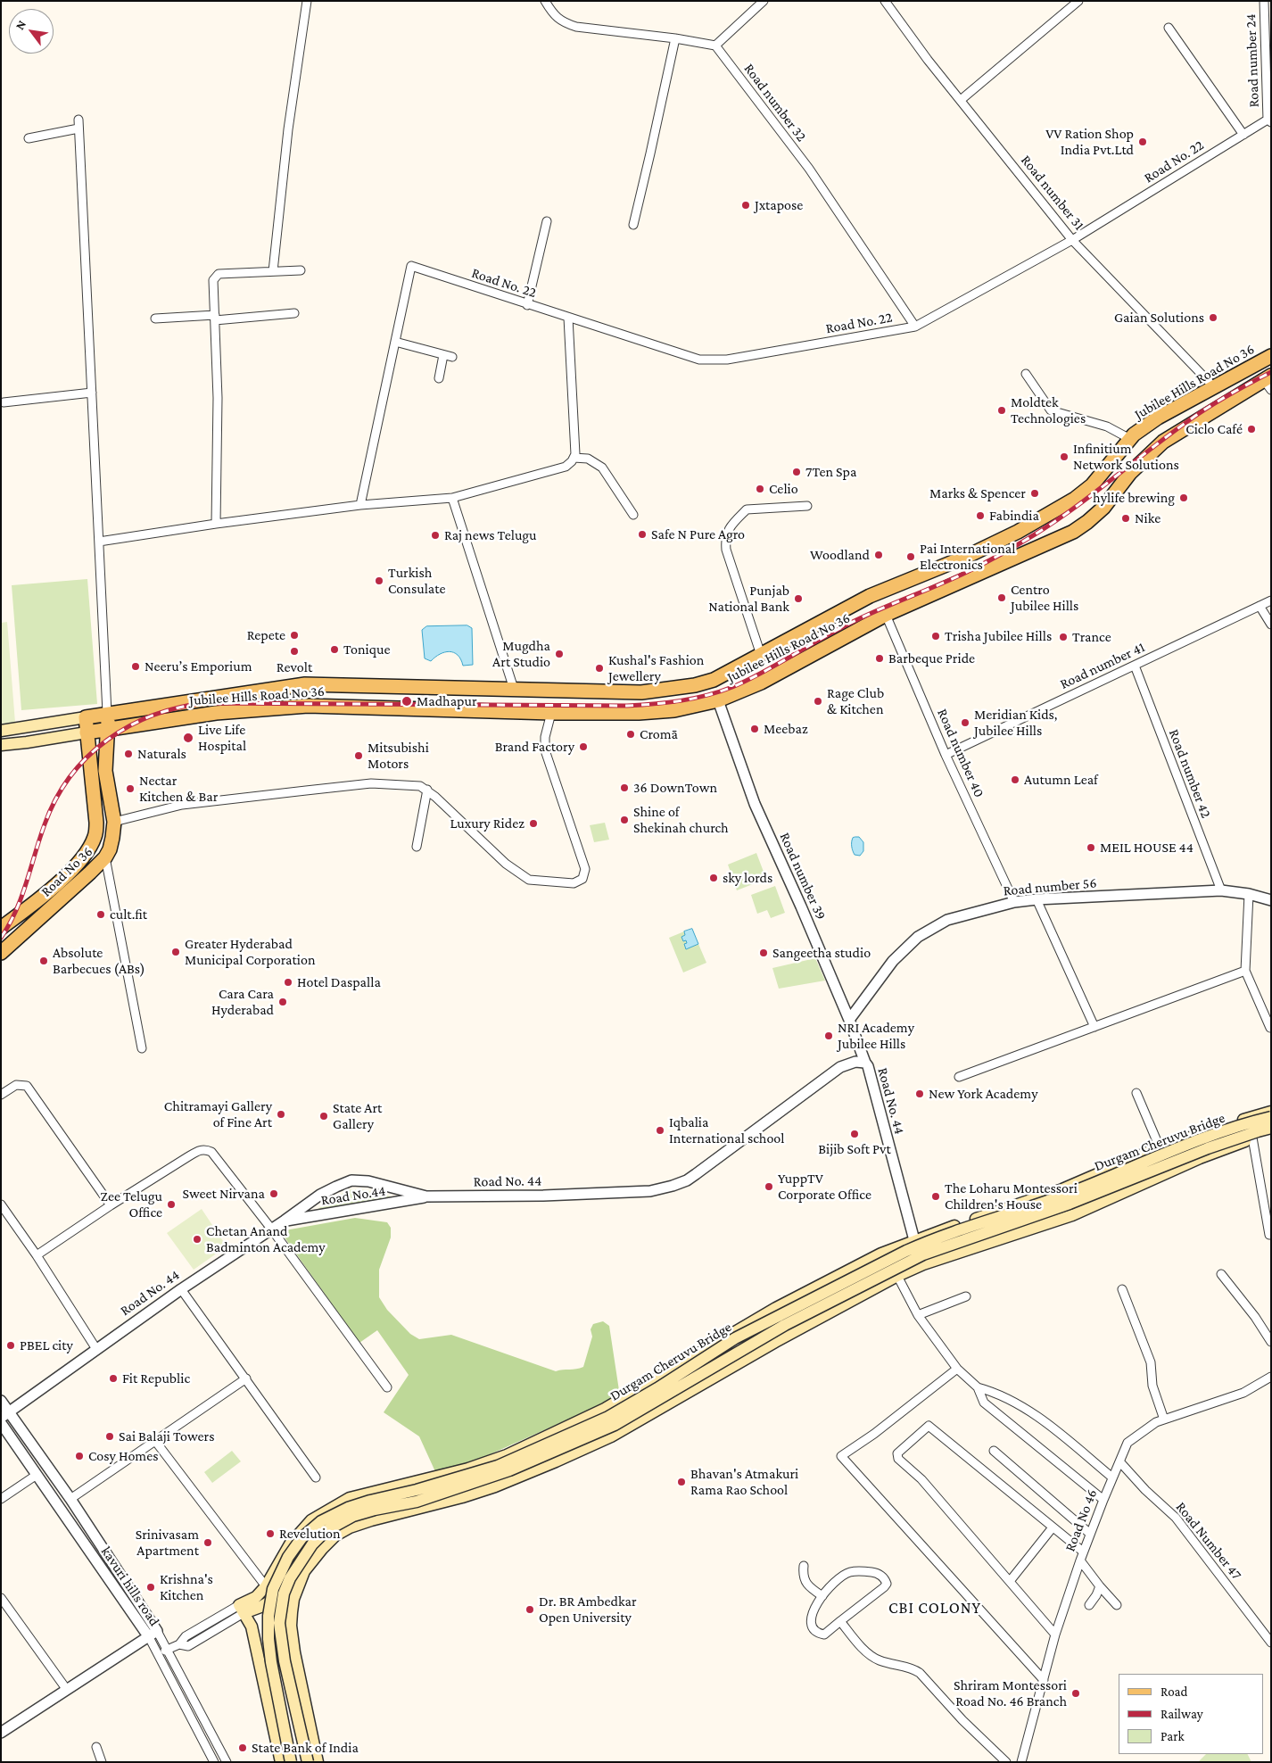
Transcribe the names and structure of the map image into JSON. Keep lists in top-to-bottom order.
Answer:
{
  "streets": {
    "main road": ["Jubilee Hills Road No 36", "Road No 36", "Durgam Cheruvu Bridge"],
    "street": [
      "Road number 24",
      "Road number 32",
      "Road No. 22",
      "Road number 31",
      "Road number 41",
      "Road number 40",
      "Road number 42",
      "Road number 39",
      "Road number 56",
      "Road No. 44",
      "Road No.44",
      "Road No 46",
      "Road Number 47",
      "kavuri hills road"
    ]
  },
  "crossings": [
    ["Road number 24", "Road No. 22"],
    ["Road number 32", "Road No. 22"],
    ["Road No. 22", "Road number 31"],
    ["Road number 31", "Jubilee Hills Road No 36"],
    ["Jubilee Hills Road No 36", "Road number 40"],
    ["Jubilee Hills Road No 36", "Road No 36"],
    ["Jubilee Hills Road No 36", "Road number 39"],
    ["Road number 41", "Road number 40"],
    ["Road number 41", "Road number 42"],
    ["Road number 40", "Road number 56"],
    ["Road number 42", "Road number 56"],
    ["Road number 39", "Road number 56"],
    ["Road number 39", "Road No. 44"],
    ["Road No. 44", "Road No.44"],
    ["Road No. 44", "kavuri hills road"],
    ["Road No 46", "Road Number 47"]
  ],
  "districts": ["CBI COLONY"],
  "places": [
    "VV Ration Shop India Pvt.Ltd",
    "Jxtapose",
    "Gaian Solutions",
    "Moldtek Technologies",
    "Ciclo Café",
    "Infinitium Network Solutions",
    "7Ten Spa",
    "Celio",
    "Marks & Spencer",
    "hylife brewing",
    "Fabindia",
    "Nike",
    "Safe N Pure Agro",
    "Raj news Telugu",
    "Woodland",
    "Pai International Electronics",
    "Turkish Consulate",
    "Centro Jubilee Hills",
    "Punjab National Bank",
    "Repete",
    "Trisha Jubilee Hills",
    "Trance",
    "Tonique",
    "Revolt",
    "Mugdha Art Studio",
    "Barbeque Pride",
    "Neeru’s Emporium",
    "Kushal's Fashion Jewellery",
    "Madhapur",
    "Rage Club & Kitchen",
    "Meridian Kids, Jubilee Hills",
    "Meebaz",
    "Cromā",
    "Live Life Hospital",
    "Brand Factory",
    "Naturals",
    "Mitsubishi Motors",
    "Autumn Leaf",
    "36 DownTown",
    "Nectar Kitchen & Bar",
    "Shine of Shekinah church",
    "Luxury Ridez",
    "MEIL HOUSE 44",
    "sky lords",
    "cult.fit",
    "Greater Hyderabad Municipal Corporation",
    "Sangeetha studio",
    "Absolute Barbecues (ABs)",
    "Hotel Daspalla",
    "Cara Cara Hyderabad",
    "NRI Academy Jubilee Hills",
    "New York Academy",
    "Chitramayi Gallery of Fine Art",
    "State Art Gallery",
    "Iqbalia International school",
    "Bijib Soft Pvt",
    "YuppTV Corporate Office",
    "Sweet Nirvana",
    "The Loharu Montessori Children's House",
    "Zee Telugu Office",
    "Chetan Anand Badminton Academy",
    "PBEL city",
    "Fit Republic",
    "Sai Balaji Towers",
    "Cosy Homes",
    "Bhavan's Atmakuri Rama Rao School",
    "Revelution",
    "Srinivasam Apartment",
    "Krishna's Kitchen",
    "Dr. BR Ambedkar Open University",
    "Shriram Montessori Road No. 46 Branch",
    "State Bank of India"
  ],
  "legend": ["Road", "Railway", "Park"],
  "north": "top left"
}
